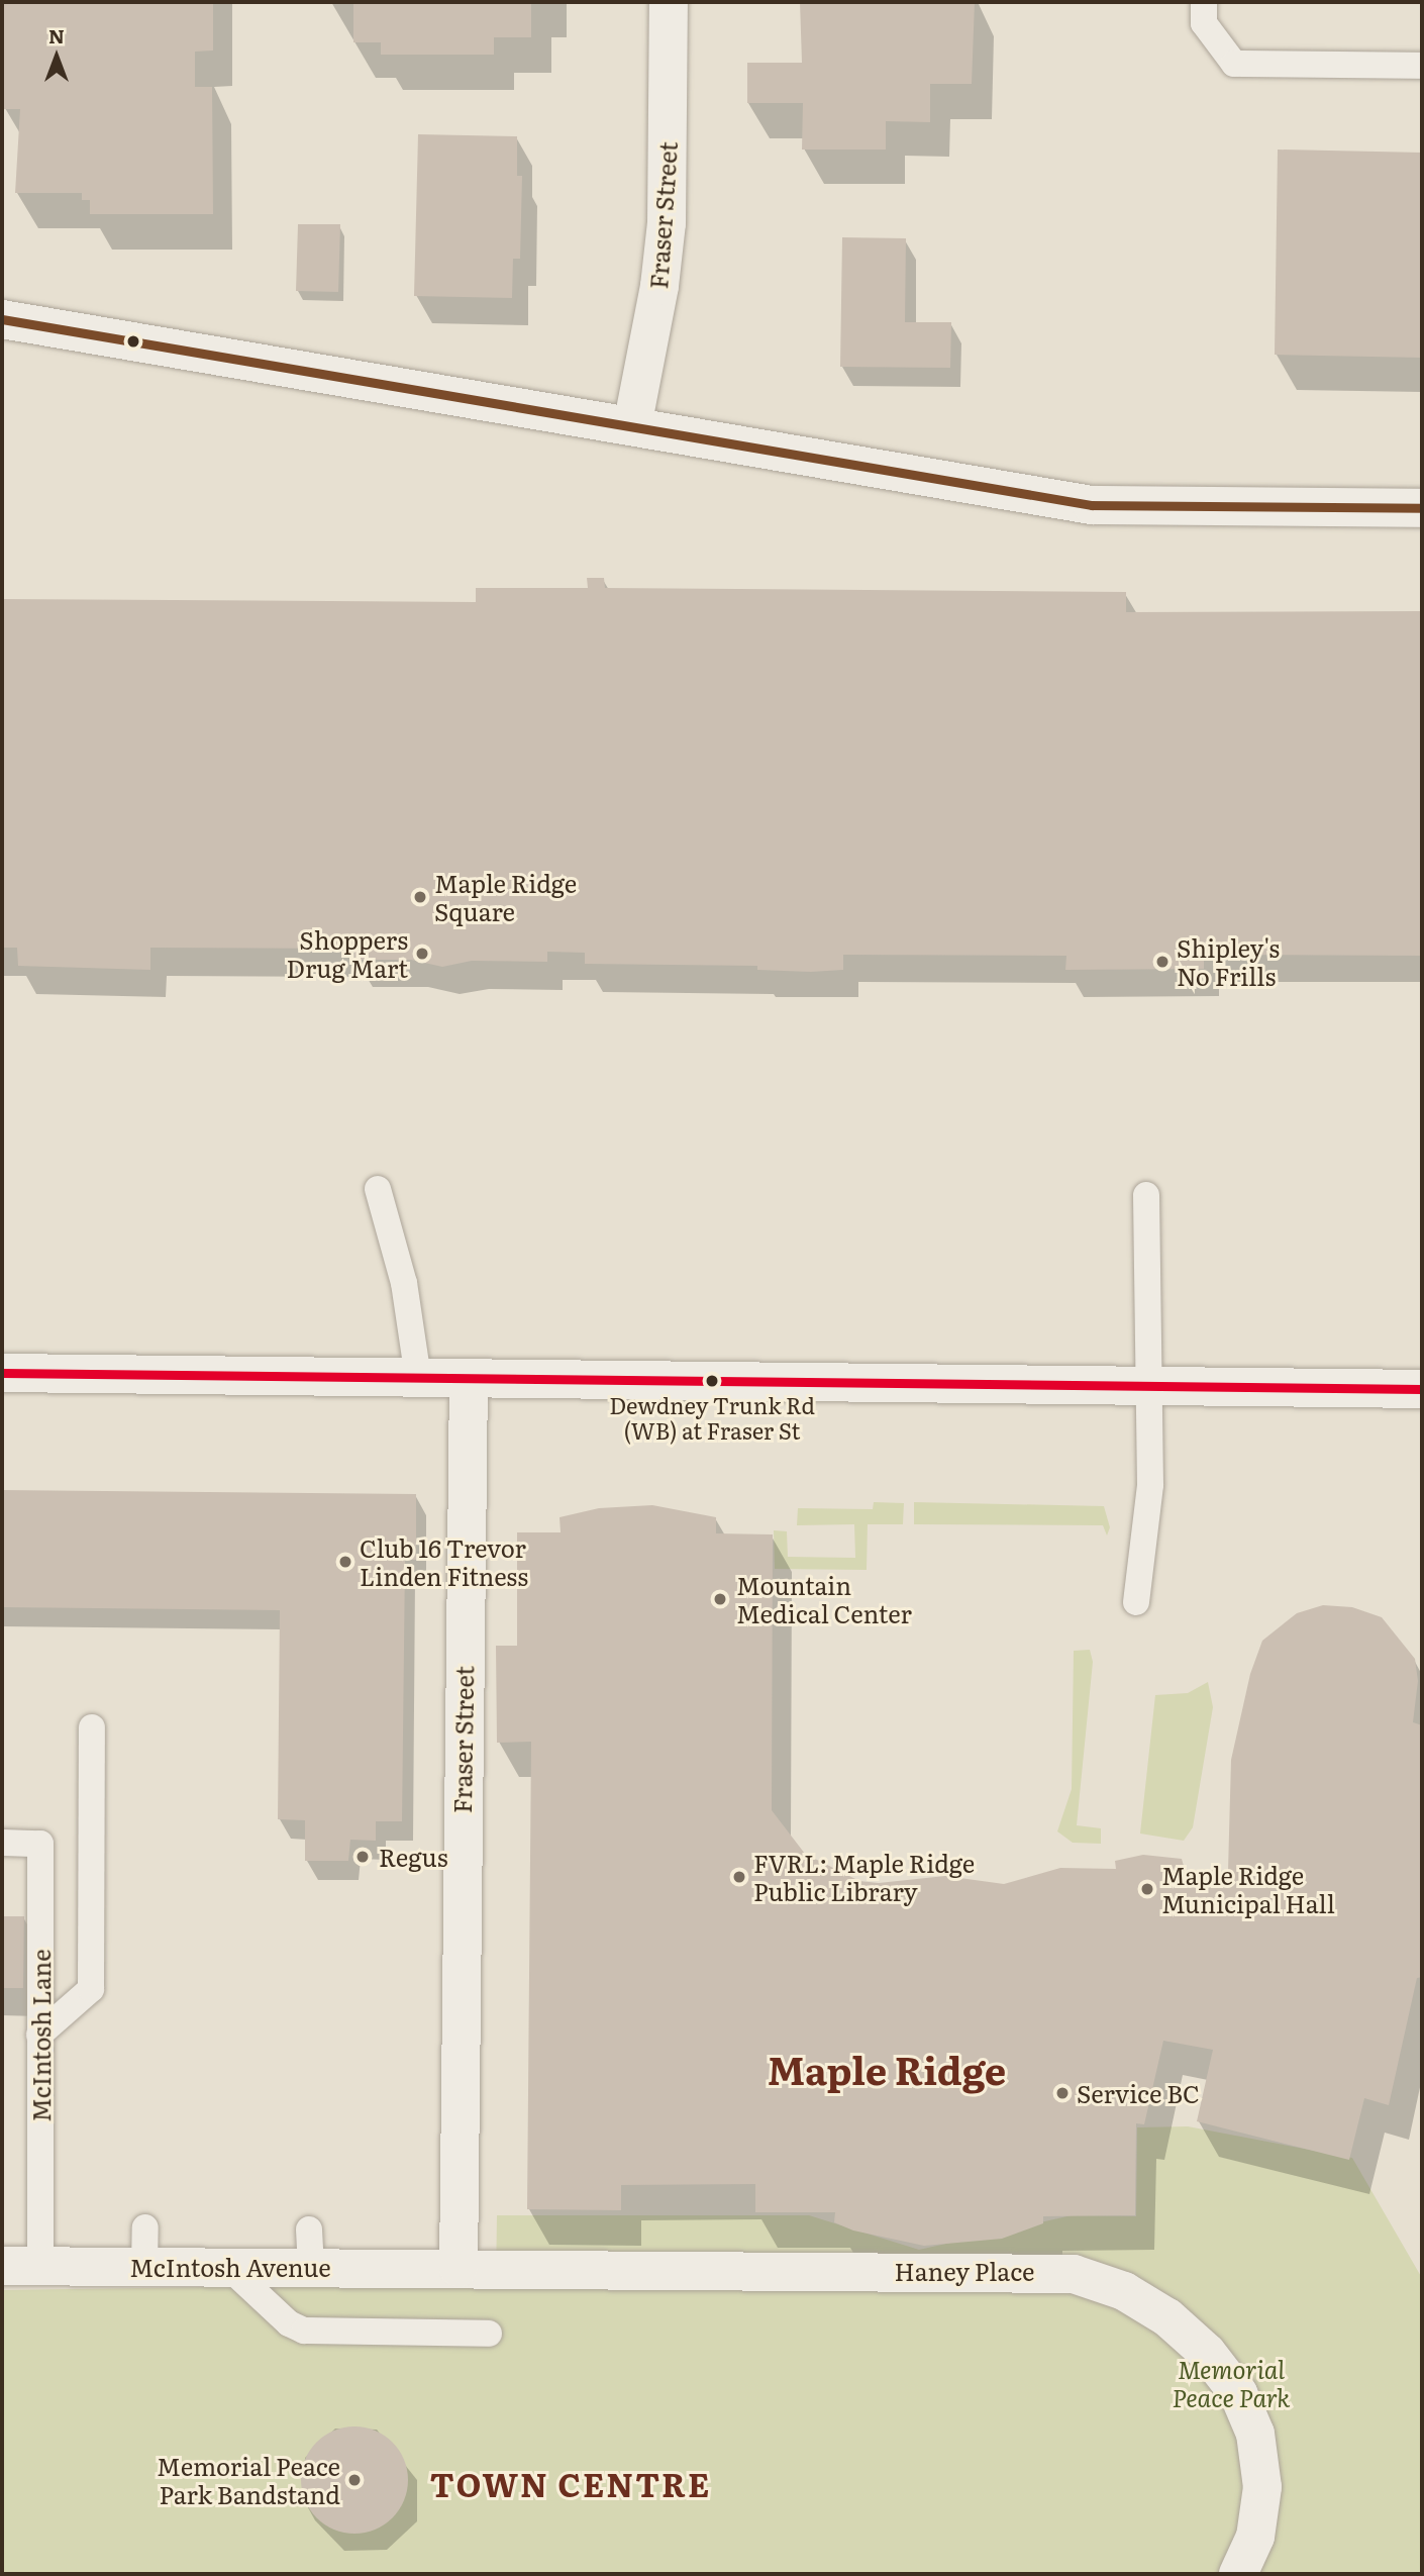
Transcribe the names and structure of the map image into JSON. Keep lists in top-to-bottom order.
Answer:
{
  "streets": {
    "main road": ["Fraser Street", "McIntosh Avenue", "Haney Place"],
    "lane": ["McIntosh Lane"]
  },
  "crossings": [
    ["Fraser Street", "McIntosh Avenue"],
    ["Fraser Street", "Haney Place"],
    ["McIntosh Lane", "McIntosh Avenue"],
    ["McIntosh Avenue", "Haney Place"]
  ],
  "districts": ["Maple Ridge", "TOWN CENTRE"],
  "parks": ["Memorial Peace Park"],
  "places": [
    "Maple Ridge Square",
    "Shoppers Drug Mart",
    "Shipley's No Frills",
    "Dewdney Trunk Rd (WB) at Fraser St",
    "Club 16 Trevor Linden Fitness",
    "Mountain Medical Center",
    "Regus",
    "FVRL: Maple Ridge Public Library",
    "Maple Ridge Municipal Hall",
    "Service BC",
    "Memorial Peace Park Bandstand"
  ],
  "north": "top"
}
